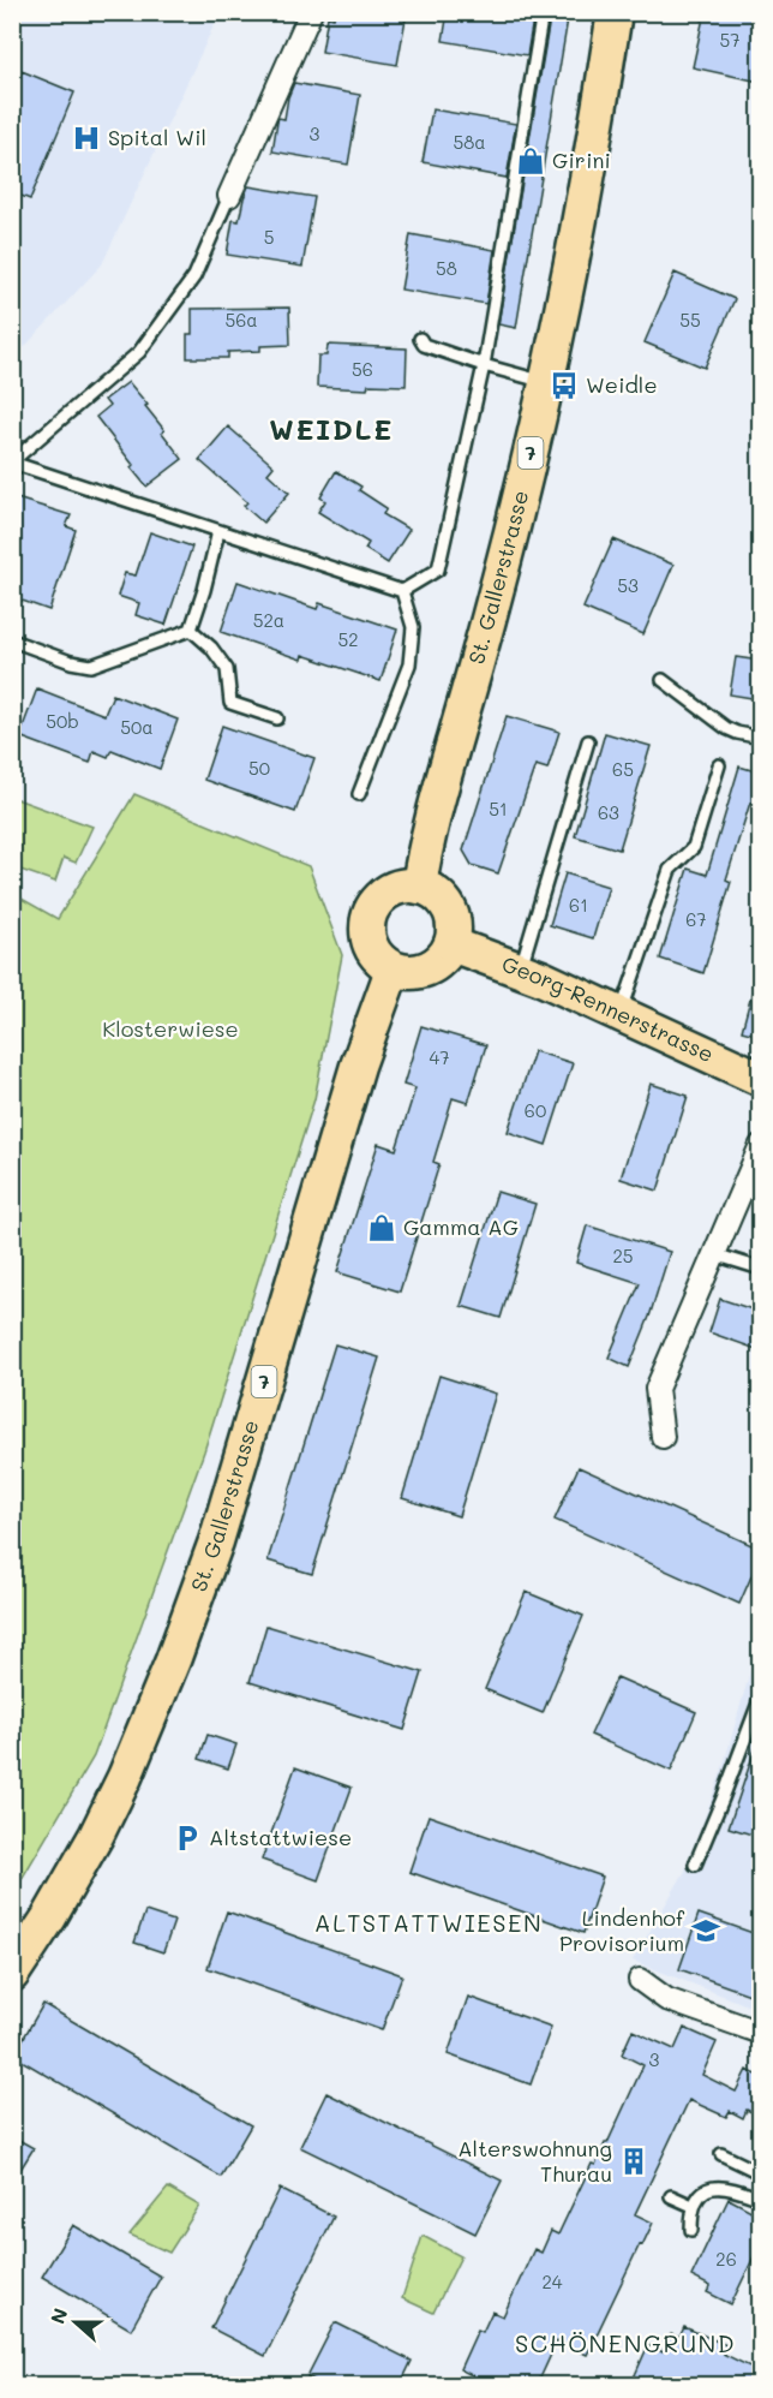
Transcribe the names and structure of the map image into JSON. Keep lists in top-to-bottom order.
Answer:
{
  "streets": {
    "main road": ["7", "St. Gallerstrasse", "Georg-Rennerstrasse"]
  },
  "crossings": [
    ["St. Gallerstrasse", "Georg-Rennerstrasse"]
  ],
  "districts": ["WEIDLE", "ALTSTATTWIESEN", "SCHÖNENGRUND"],
  "parks": ["Klosterwiese"],
  "places": {
    "hospital": ["Spital Wil"],
    "shop": ["Girini", "Gamma AG"],
    "bus stop": ["Weidle"],
    "parking": ["Altstattwiese"],
    "school or university": ["Lindenhof Provisorium"],
    "building": ["Alterswohnung Thurau"]
  },
  "house_numbers": [
    "57",
    "3",
    "58a",
    "5",
    "58",
    "56a",
    "55",
    "56",
    "53",
    "52a",
    "52",
    "50b",
    "50a",
    "50",
    "65",
    "51",
    "63",
    "61",
    "67",
    "47",
    "60",
    "25",
    "3",
    "26",
    "24"
  ],
  "north": "left"
}
